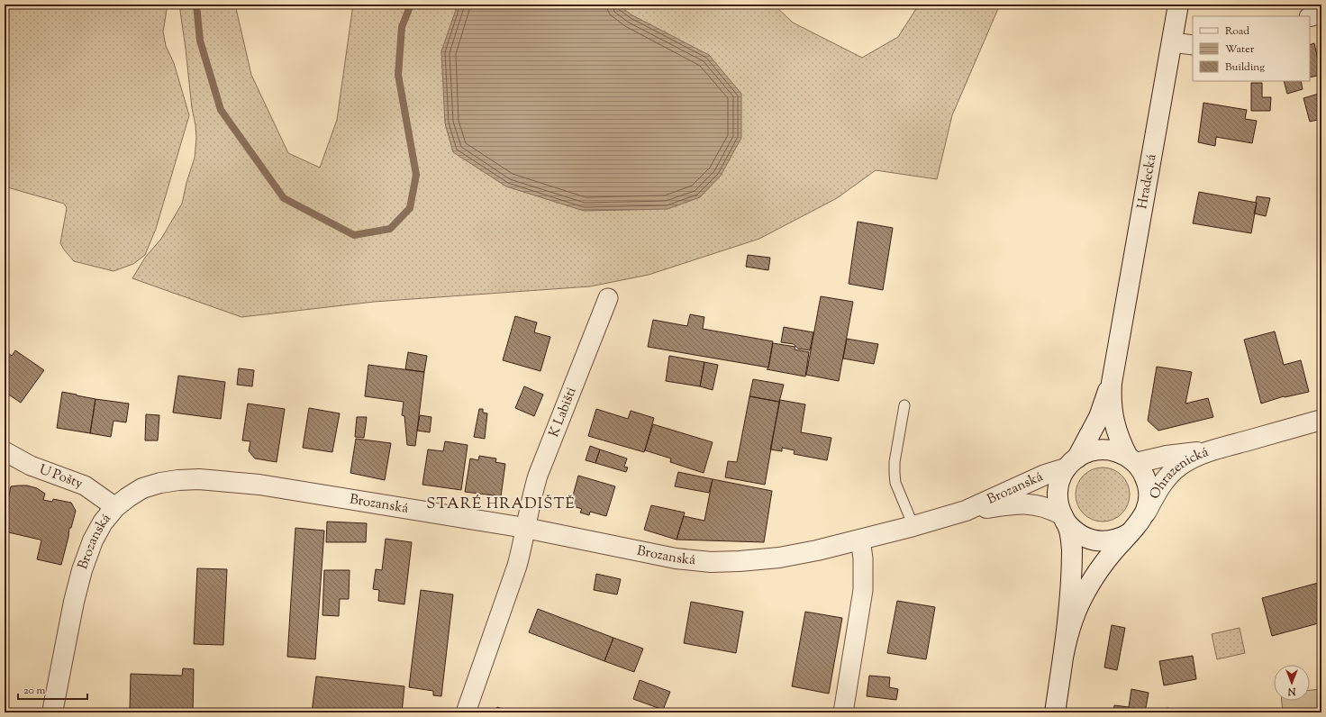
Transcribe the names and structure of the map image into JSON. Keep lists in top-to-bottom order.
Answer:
{
  "streets": {
    "street": [
      "Hradecká",
      "K Labišti",
      "U Pošty",
      "Ohrazenická",
      "Brozanská"
    ]
  },
  "crossings": [
    ["Hradecká", "Ohrazenická"],
    ["Hradecká", "Brozanská"],
    ["K Labišti", "Brozanská"],
    ["U Pošty", "Brozanská"],
    ["Ohrazenická", "Brozanská"]
  ],
  "districts": ["STARÉ HRADIŠTĚ"],
  "legend": ["Road", "Water", "Building"],
  "scale_bar": "20 m",
  "north": "bottom"
}
